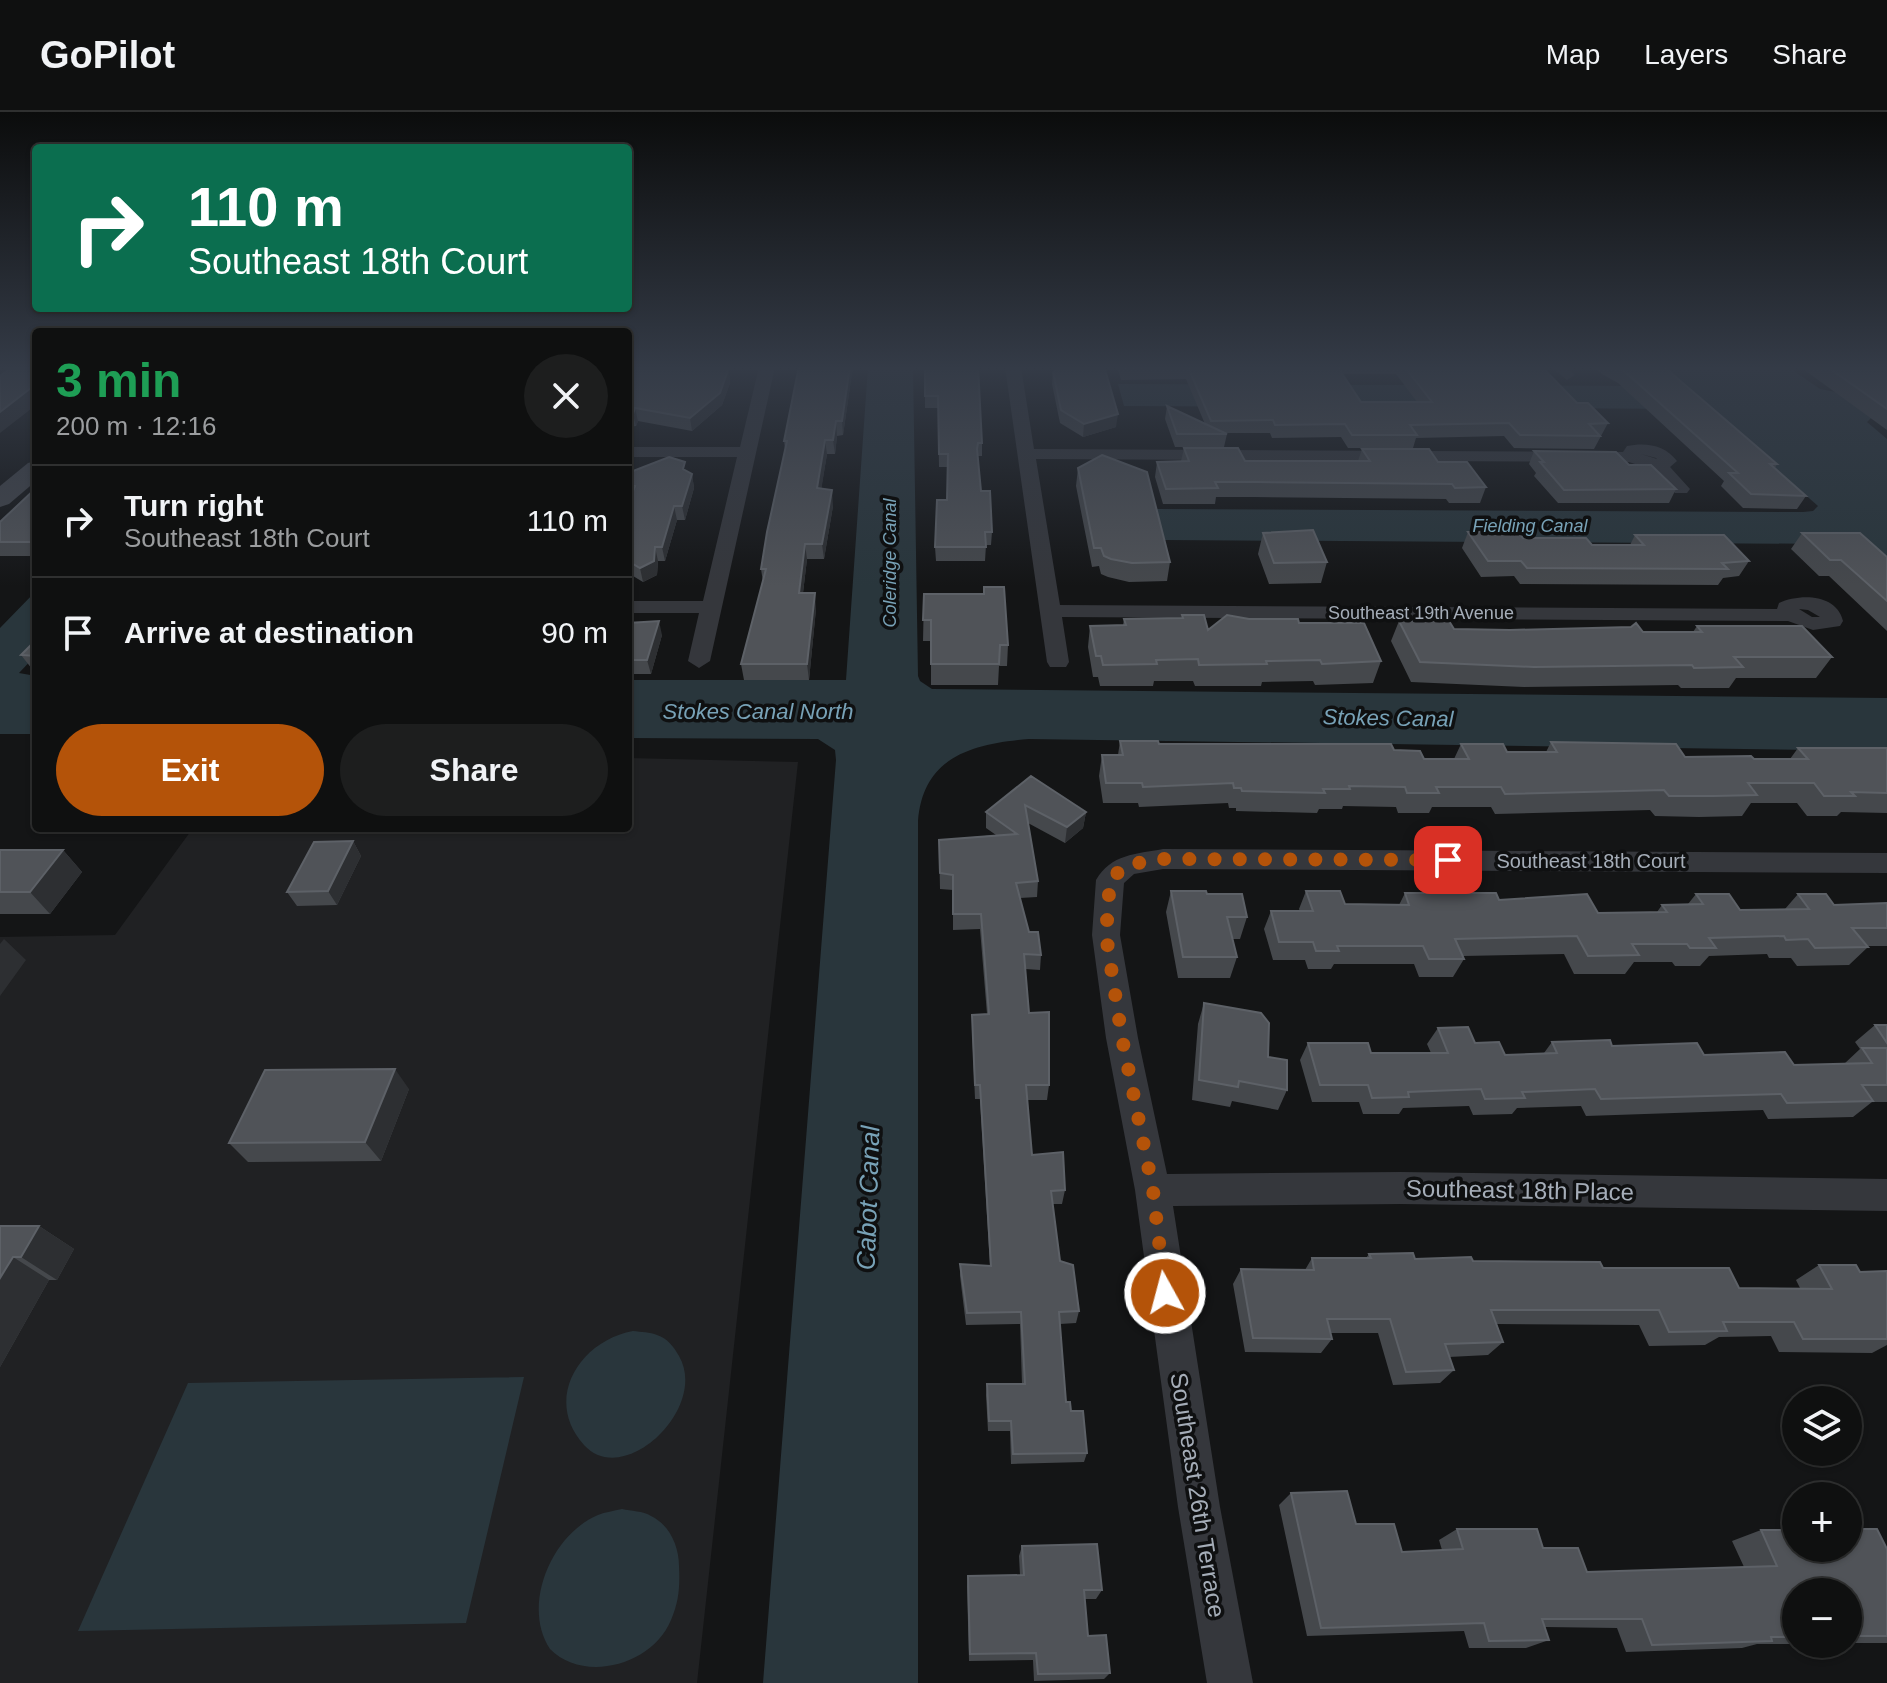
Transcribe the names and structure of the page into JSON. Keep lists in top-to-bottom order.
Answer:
{
  "streets": {
    "street": [
      "Southeast 19th Avenue",
      "Southeast 18th Court",
      "Southeast 18th Place",
      "Southeast 26th Terrace"
    ]
  },
  "crossings": [
    ["Southeast 18th Court", "Southeast 26th Terrace"],
    ["Southeast 18th Place", "Southeast 26th Terrace"]
  ],
  "water": [
    "Fielding Canal",
    "Coleridge Canal",
    "Stokes Canal North",
    "Stokes Canal",
    "Cabot Canal"
  ],
  "page": {
    "header": "GoPilot",
    "nav": ["Map", "Layers", "Share"],
    "turn": ["110 m", "Southeast 18th Court"],
    "heading": ["3 min", "200 m · 12:16"],
    "list": [
      {
        "name": "Turn right",
        "note": "Southeast 18th Court",
        "value": "110 m"
      },
      {
        "name": "Arrive at destination",
        "value": "90 m"
      }
    ],
    "buttons": ["Exit", "Share"],
    "map_buttons": ["+", "−"]
  }
}
